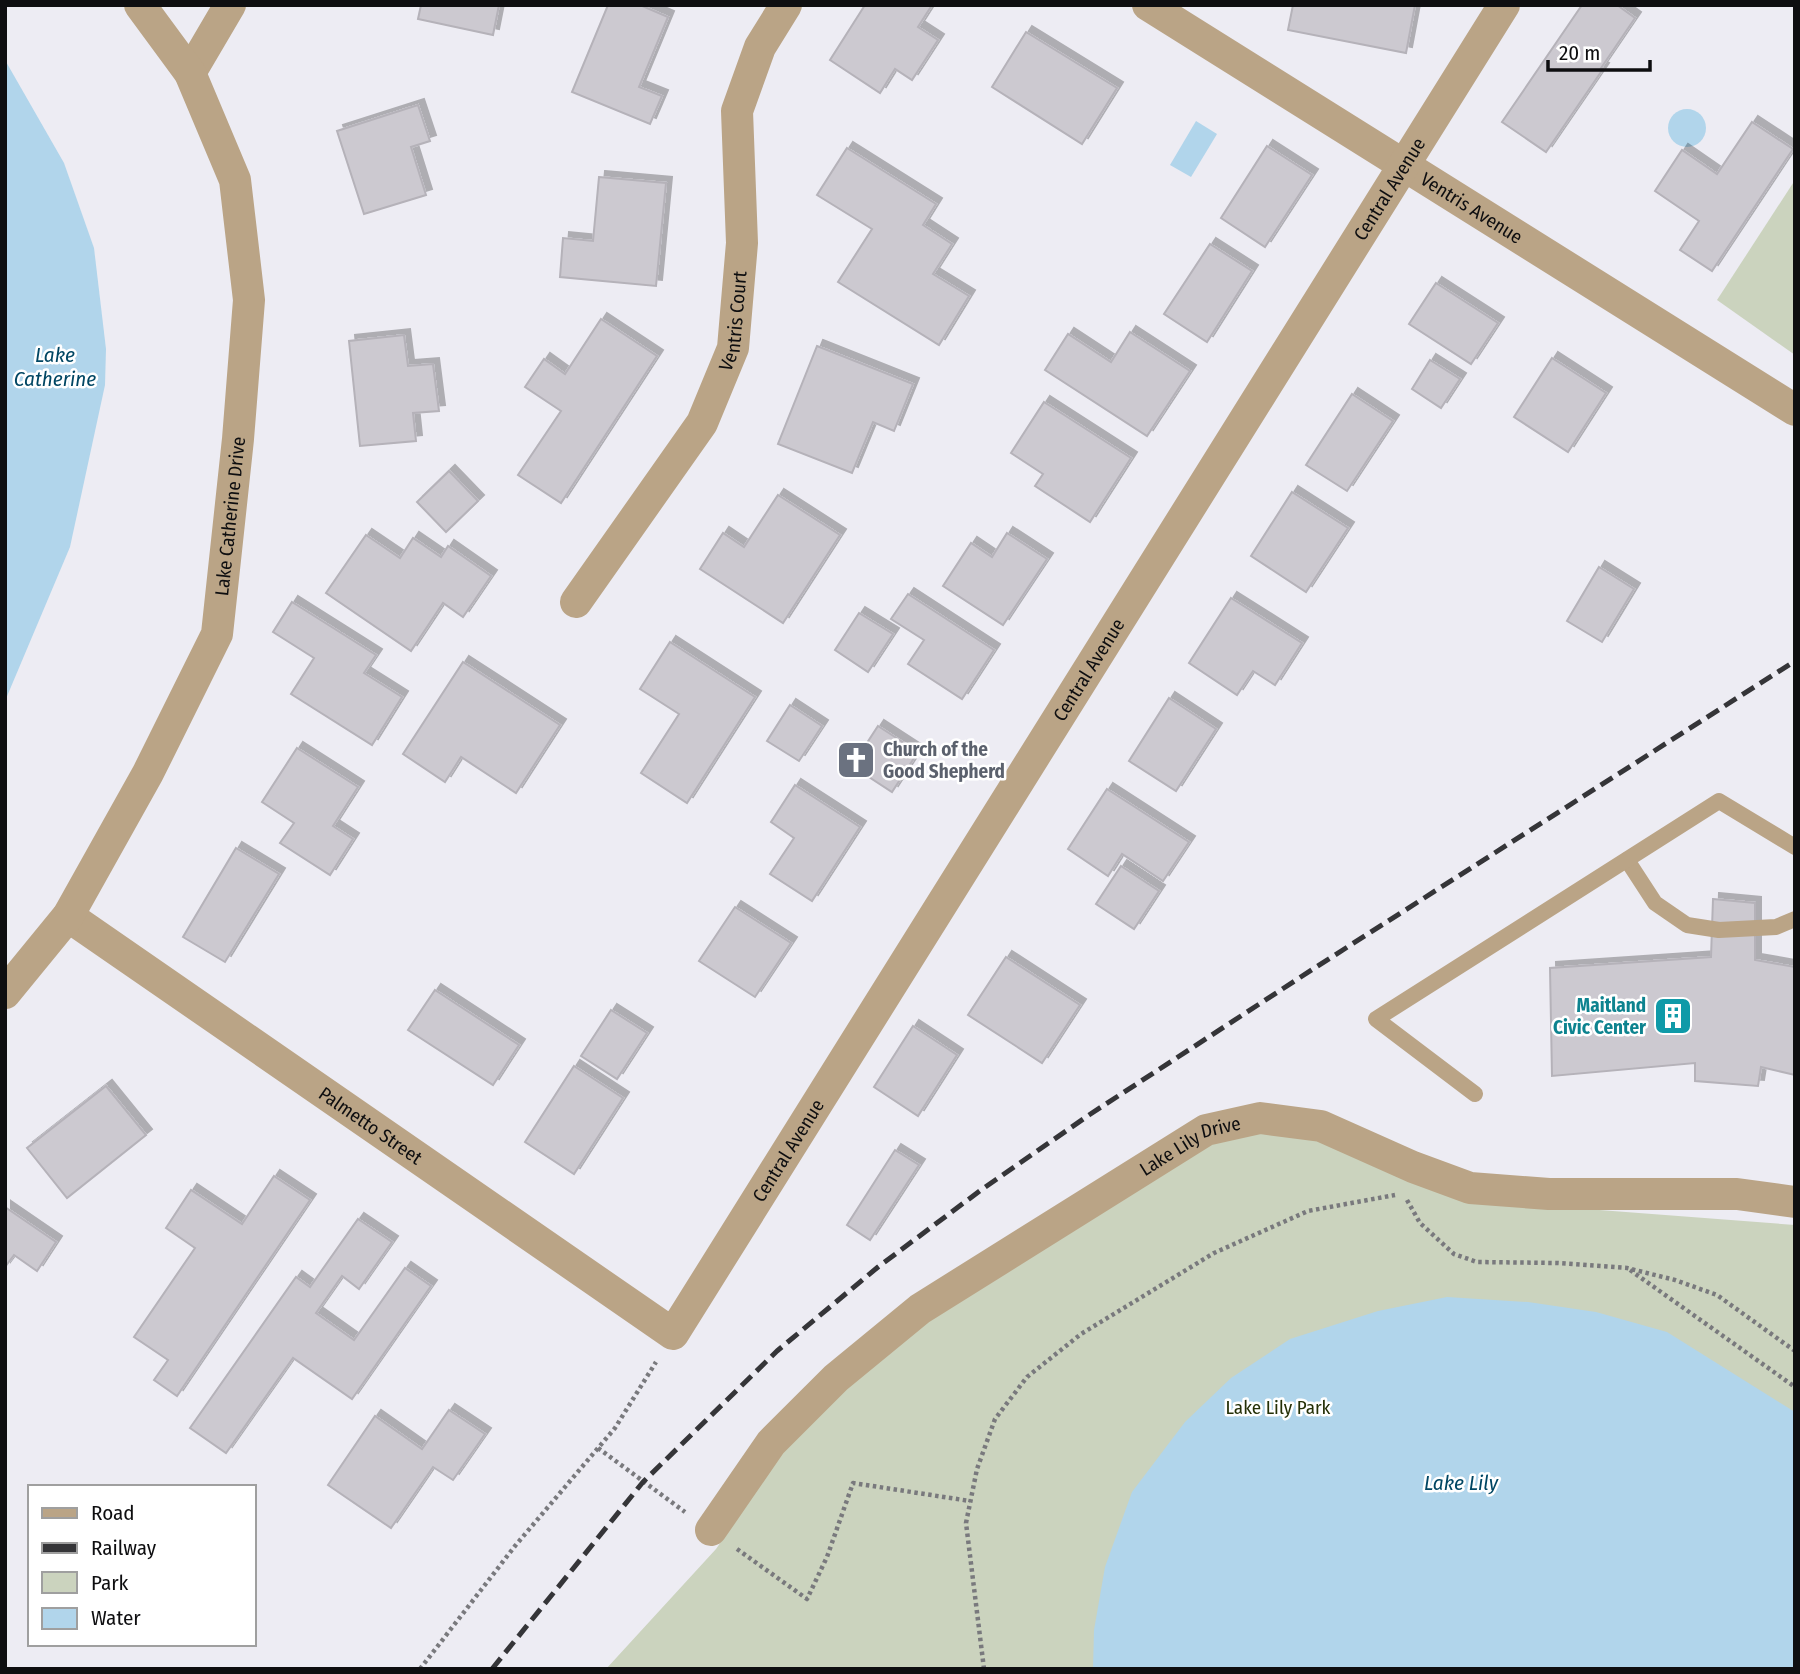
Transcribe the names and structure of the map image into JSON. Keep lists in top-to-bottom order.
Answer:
{
  "streets": {
    "street": [
      "Central Avenue",
      "Ventris Avenue",
      "Ventris Court",
      "Lake Catherine Drive",
      "Palmetto Street",
      "Lake Lily Drive"
    ]
  },
  "crossings": [
    ["Central Avenue", "Ventris Avenue"],
    ["Central Avenue", "Palmetto Street"],
    ["Lake Catherine Drive", "Palmetto Street"]
  ],
  "water": ["Lake Catherine", "Lake Lily"],
  "parks": ["Lake Lily Park"],
  "places": {
    "church": ["Church of the Good Shepherd"],
    "building": ["Maitland Civic Center"]
  },
  "legend": [
    "Road",
    "Railway",
    "Park",
    "Water"
  ],
  "scale_bar": "20 m"
}
